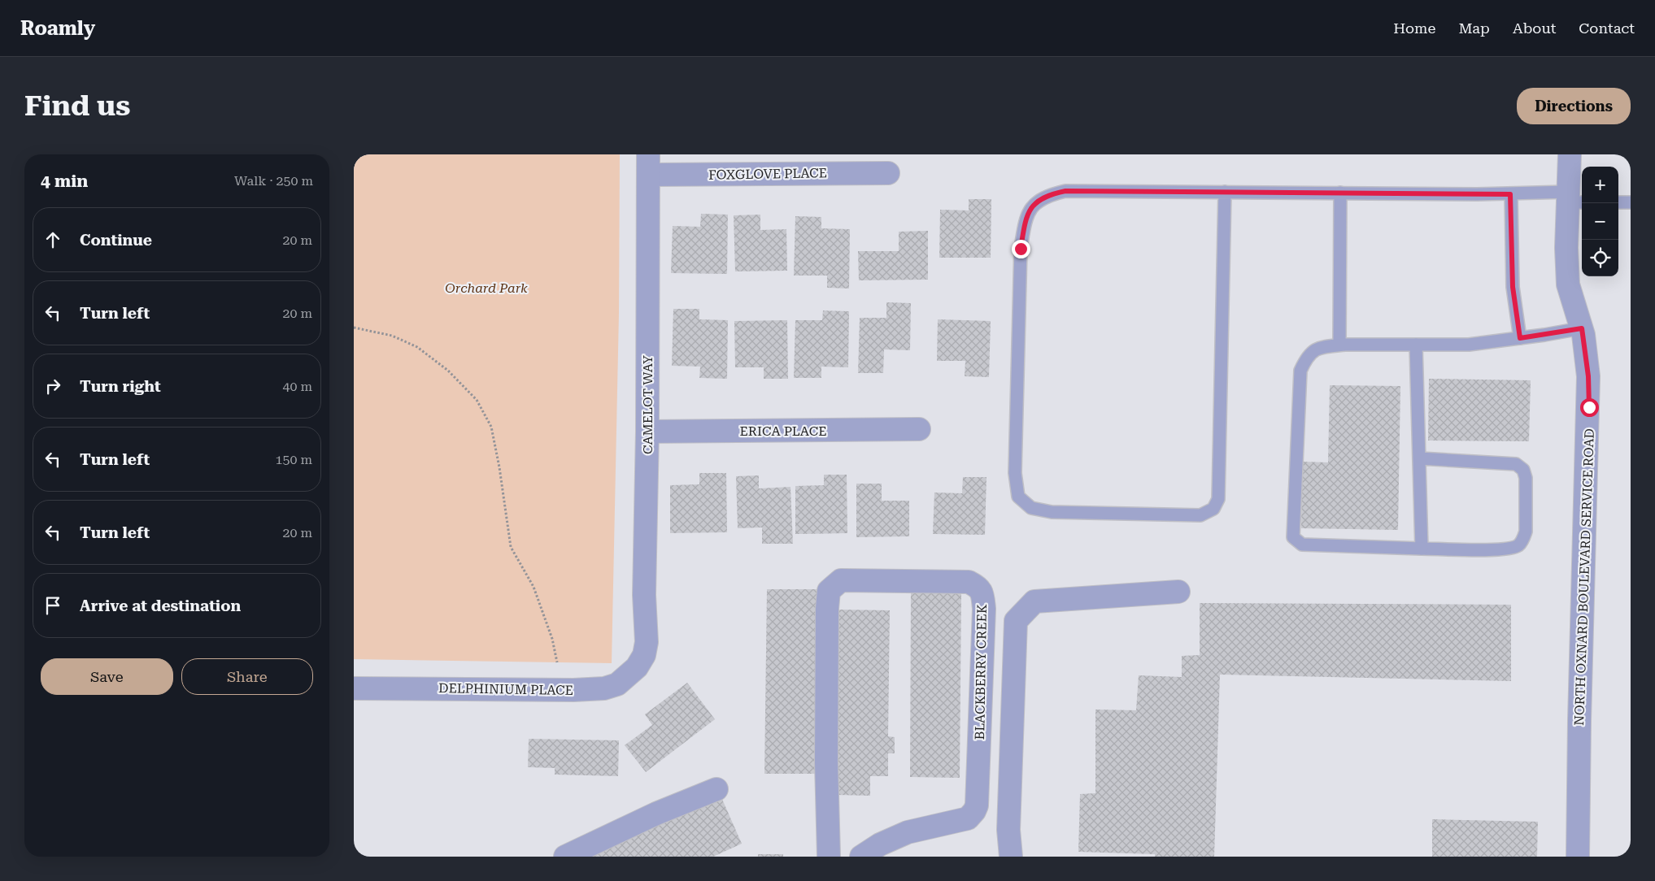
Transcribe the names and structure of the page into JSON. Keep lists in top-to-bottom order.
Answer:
{
  "streets": {
    "street": [
      "FOXGLOVE PLACE",
      "CAMELOT WAY",
      "ERICA PLACE",
      "NORTH OXNARD BOULEVARD SERVICE ROAD",
      "BLACKBERRY CREEK",
      "DELPHINIUM PLACE"
    ]
  },
  "crossings": [
    ["FOXGLOVE PLACE", "CAMELOT WAY"],
    ["CAMELOT WAY", "ERICA PLACE"],
    ["CAMELOT WAY", "DELPHINIUM PLACE"]
  ],
  "parks": ["Orchard Park"],
  "page": {
    "header": "Roamly",
    "nav": [
      "Home",
      "Map",
      "About",
      "Contact"
    ],
    "buttons": [
      "Directions",
      ["Save", "Share"]
    ],
    "title": "Find us",
    "heading": ["4 min", "Walk · 250 m"],
    "map_buttons": ["+", "−"],
    "list": [
      ["Continue", "20 m"],
      ["Turn left", "20 m"],
      ["Turn right", "40 m"],
      ["Turn left", "150 m"],
      ["Turn left", "20 m"],
      "Arrive at destination"
    ]
  }
}
